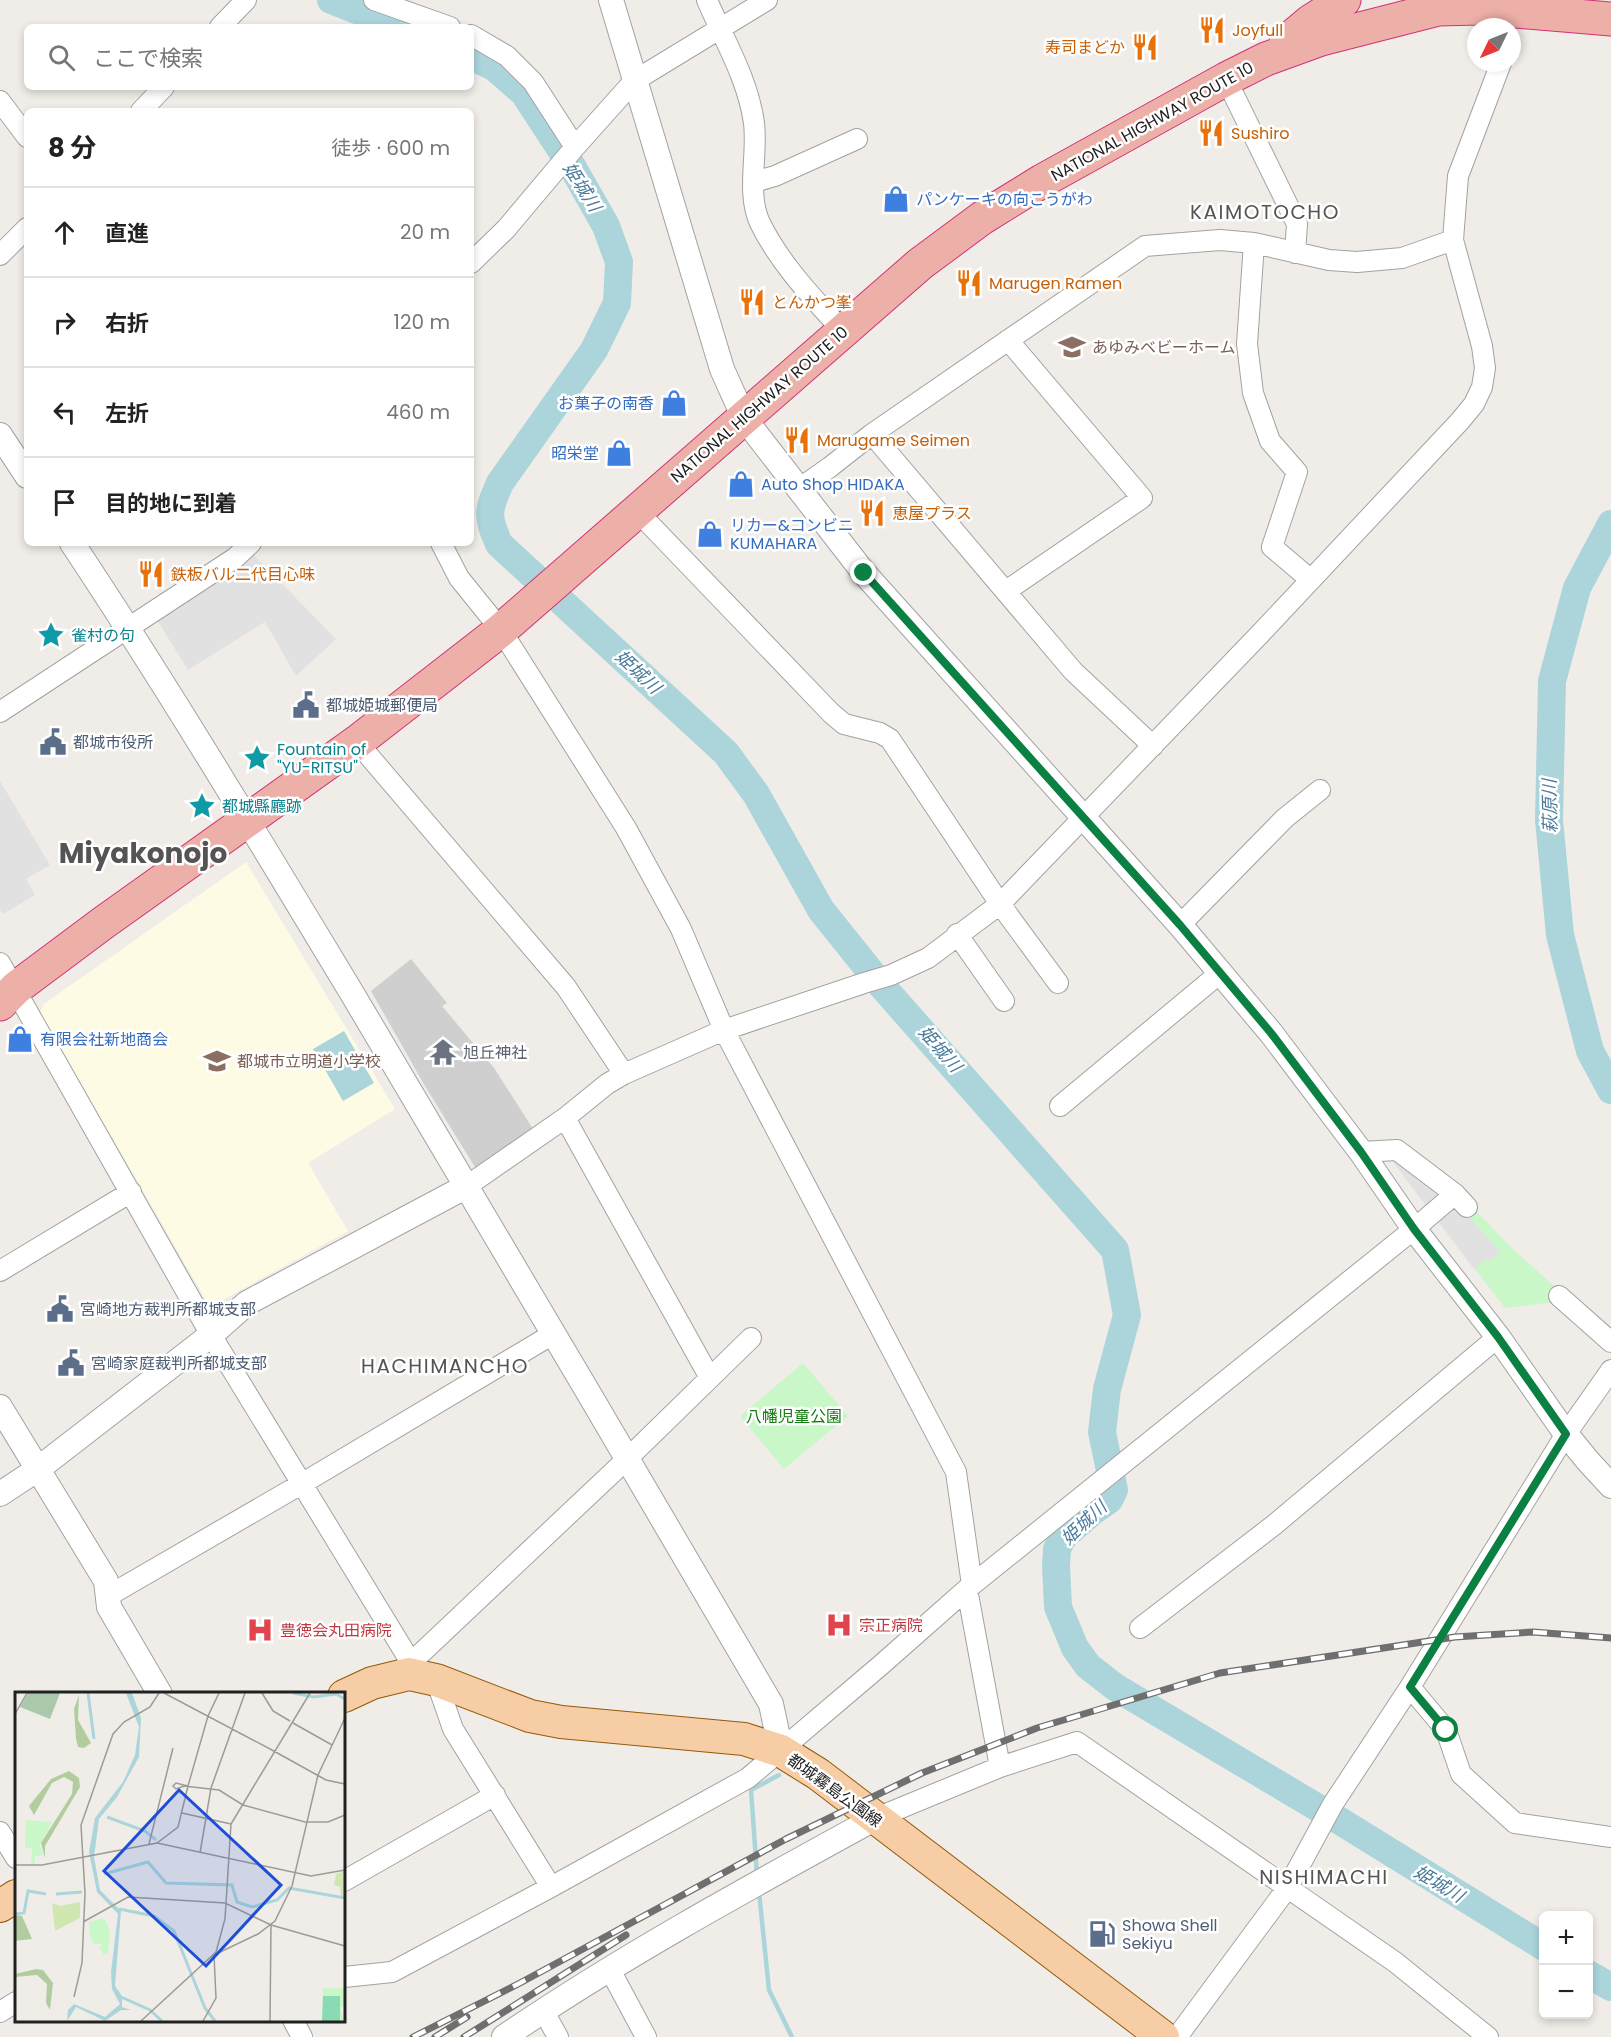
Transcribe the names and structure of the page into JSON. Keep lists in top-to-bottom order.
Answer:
{
  "streets": {
    "highway": ["NATIONAL HIGHWAY ROUTE 10"],
    "main road": ["都城霧島公園線"]
  },
  "districts": [
    "KAIMOTOCHO",
    "Miyakonojo",
    "HACHIMANCHO",
    "NISHIMACHI"
  ],
  "water": ["姫城川", "萩原川"],
  "parks": ["八幡児童公園"],
  "places": {
    "restaurant": [
      "Joyfull",
      "寿司まどか",
      "Sushiro",
      "Marugen Ramen",
      "とんかつ峯",
      "Marugame Seimen",
      "恵屋プラス",
      "鉄板バル二代目心味"
    ],
    "shop": [
      "パンケーキの向こうがわ",
      "お菓子の南香",
      "昭栄堂",
      "Auto Shop HIDAKA",
      "リカー&コンビニ KUMAHARA",
      "有限会社新地商会"
    ],
    "school or university": ["あゆみベビーホーム", "都城市立明道小学校"],
    "place": ["雀村の句", "Fountain of \"YU-RITSU\"", "都城縣廳跡"],
    "public building": [
      "都城姫城郵便局",
      "都城市役所",
      "宮崎地方裁判所都城支部",
      "宮崎家庭裁判所都城支部"
    ],
    "temple": ["旭丘神社"],
    "hospital": ["宗正病院", "豊徳会丸田病院"],
    "fuel station": ["Showa Shell Sekiyu"]
  },
  "north": "bottom left",
  "page": {
    "search": "ここで検索",
    "heading": ["8 分", "徒歩 · 600 m"],
    "list": [
      ["直進", "20 m"],
      ["右折", "120 m"],
      ["左折", "460 m"],
      "目的地に到着"
    ],
    "map_buttons": ["+", "−"]
  }
}
